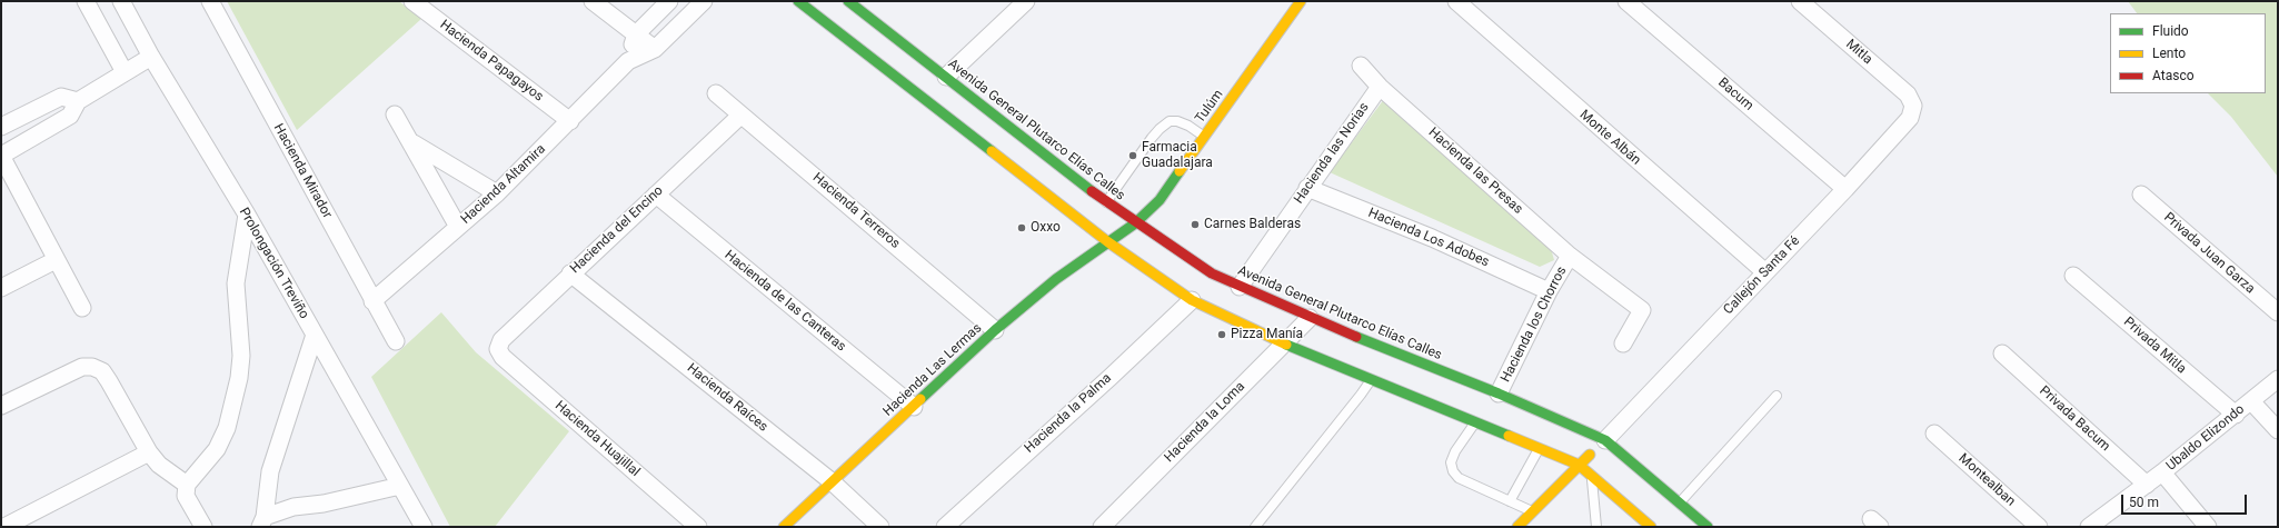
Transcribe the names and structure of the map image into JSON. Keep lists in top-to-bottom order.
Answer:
{
  "streets": {
    "street": [
      "Mitla",
      "Hacienda Papagayos",
      "Bacum",
      "Tulúm",
      "Avenida General Plutarco Elías Calles",
      "Monte Albán",
      "Hacienda las Norias",
      "Hacienda Mirador",
      "Hacienda las Presas",
      "Hacienda Altamira",
      "Hacienda Terreros",
      "Hacienda del Encino",
      "Hacienda Los Adobes",
      "Privada Juan Garza",
      "Prolongación Treviño",
      "Callejón Santa Fé",
      "Hacienda de las Canteras",
      "Hacienda los Chorros",
      "Privada Mitla",
      "Hacienda Las Lermas",
      "Hacienda Raíces",
      "Hacienda la Palma",
      "Privada Bacum",
      "Hacienda la Loma",
      "Ubaldo Elizondo",
      "Hacienda Huajillal",
      "Montealban"
    ]
  },
  "crossings": [
    ["Mitla", "Callejón Santa Fé"],
    ["Hacienda Papagayos", "Hacienda Altamira"],
    ["Bacum", "Callejón Santa Fé"],
    ["Tulúm", "Avenida General Plutarco Elías Calles"],
    ["Tulúm", "Hacienda Las Lermas"],
    ["Avenida General Plutarco Elías Calles", "Hacienda las Norias"],
    ["Avenida General Plutarco Elías Calles", "Callejón Santa Fé"],
    ["Avenida General Plutarco Elías Calles", "Hacienda los Chorros"],
    ["Avenida General Plutarco Elías Calles", "Hacienda la Loma"],
    ["Monte Albán", "Callejón Santa Fé"],
    ["Hacienda las Norias", "Hacienda las Presas"],
    ["Hacienda las Norias", "Hacienda Los Adobes"],
    ["Hacienda Mirador", "Hacienda Altamira"],
    ["Hacienda las Presas", "Hacienda los Chorros"],
    ["Hacienda Terreros", "Hacienda del Encino"],
    ["Hacienda Terreros", "Hacienda Las Lermas"],
    ["Hacienda del Encino", "Hacienda de las Canteras"],
    ["Hacienda del Encino", "Hacienda Raíces"],
    ["Hacienda del Encino", "Hacienda Huajillal"],
    ["Hacienda Los Adobes", "Hacienda los Chorros"],
    ["Hacienda de las Canteras", "Hacienda Las Lermas"],
    ["Privada Mitla", "Ubaldo Elizondo"],
    ["Hacienda Las Lermas", "Hacienda Raíces"],
    ["Privada Bacum", "Ubaldo Elizondo"]
  ],
  "places": [
    "Farmacia Guadalajara",
    "Carnes Balderas",
    "Oxxo",
    "Pizza Manía"
  ],
  "legend": ["Fluido", "Lento", "Atasco"],
  "scale_bar": "50 m"
}
